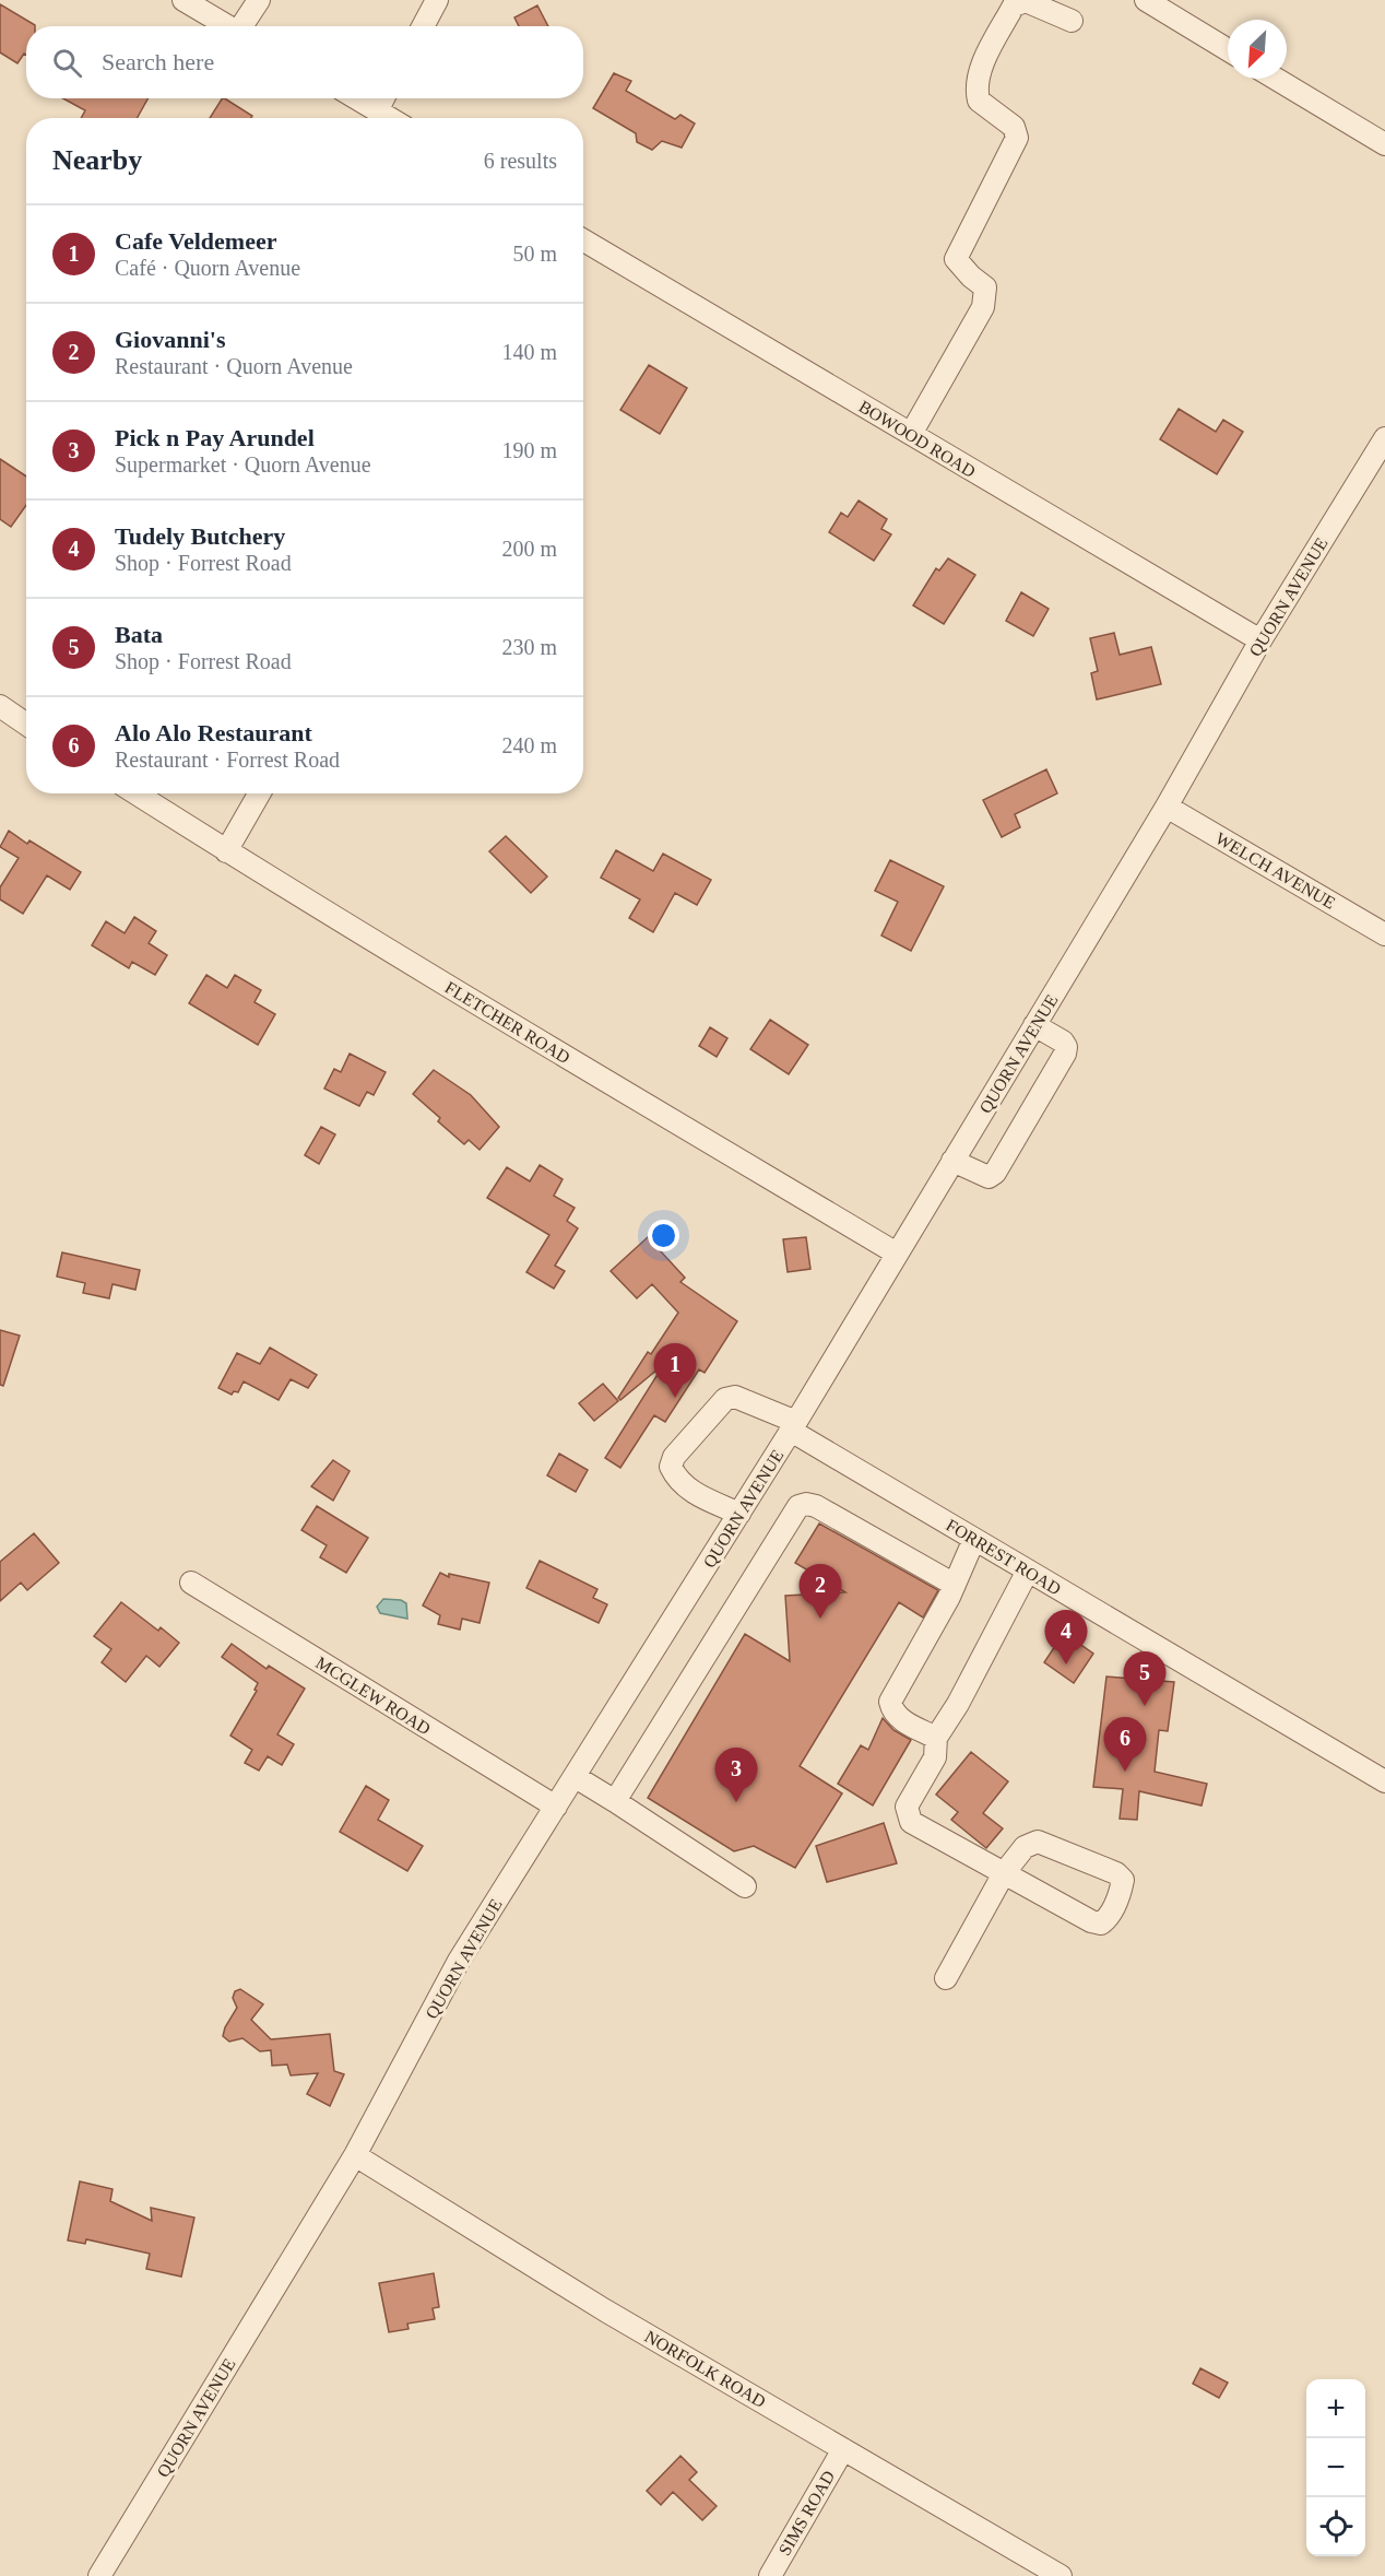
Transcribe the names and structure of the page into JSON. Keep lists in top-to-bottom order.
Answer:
{
  "streets": {
    "street": [
      "BOWOOD ROAD",
      "QUORN AVENUE",
      "WELCH AVENUE",
      "FLETCHER ROAD",
      "FORREST ROAD",
      "MCGLEW ROAD",
      "NORFOLK ROAD",
      "SIMS ROAD"
    ]
  },
  "crossings": [
    ["BOWOOD ROAD", "QUORN AVENUE"],
    ["QUORN AVENUE", "WELCH AVENUE"],
    ["QUORN AVENUE", "FLETCHER ROAD"],
    ["QUORN AVENUE", "FORREST ROAD"],
    ["QUORN AVENUE", "MCGLEW ROAD"],
    ["QUORN AVENUE", "NORFOLK ROAD"],
    ["NORFOLK ROAD", "SIMS ROAD"]
  ],
  "north": "bottom left",
  "page": {
    "search": "Search here",
    "heading": ["Nearby", "6 results"],
    "list": [
      {
        "mark": "1",
        "name": "Cafe Veldemeer",
        "note": "Café · Quorn Avenue",
        "value": "50 m"
      },
      {
        "mark": "2",
        "name": "Giovanni's",
        "note": "Restaurant · Quorn Avenue",
        "value": "140 m"
      },
      {
        "mark": "3",
        "name": "Pick n Pay Arundel",
        "note": "Supermarket · Quorn Avenue",
        "value": "190 m"
      },
      {
        "mark": "4",
        "name": "Tudely Butchery",
        "note": "Shop · Forrest Road",
        "value": "200 m"
      },
      {
        "mark": "5",
        "name": "Bata",
        "note": "Shop · Forrest Road",
        "value": "230 m"
      },
      {
        "mark": "6",
        "name": "Alo Alo Restaurant",
        "note": "Restaurant · Forrest Road",
        "value": "240 m"
      }
    ],
    "pins": [
      "1",
      "2",
      "4",
      "5",
      "6",
      "3"
    ],
    "map_buttons": ["+", "−"]
  }
}
